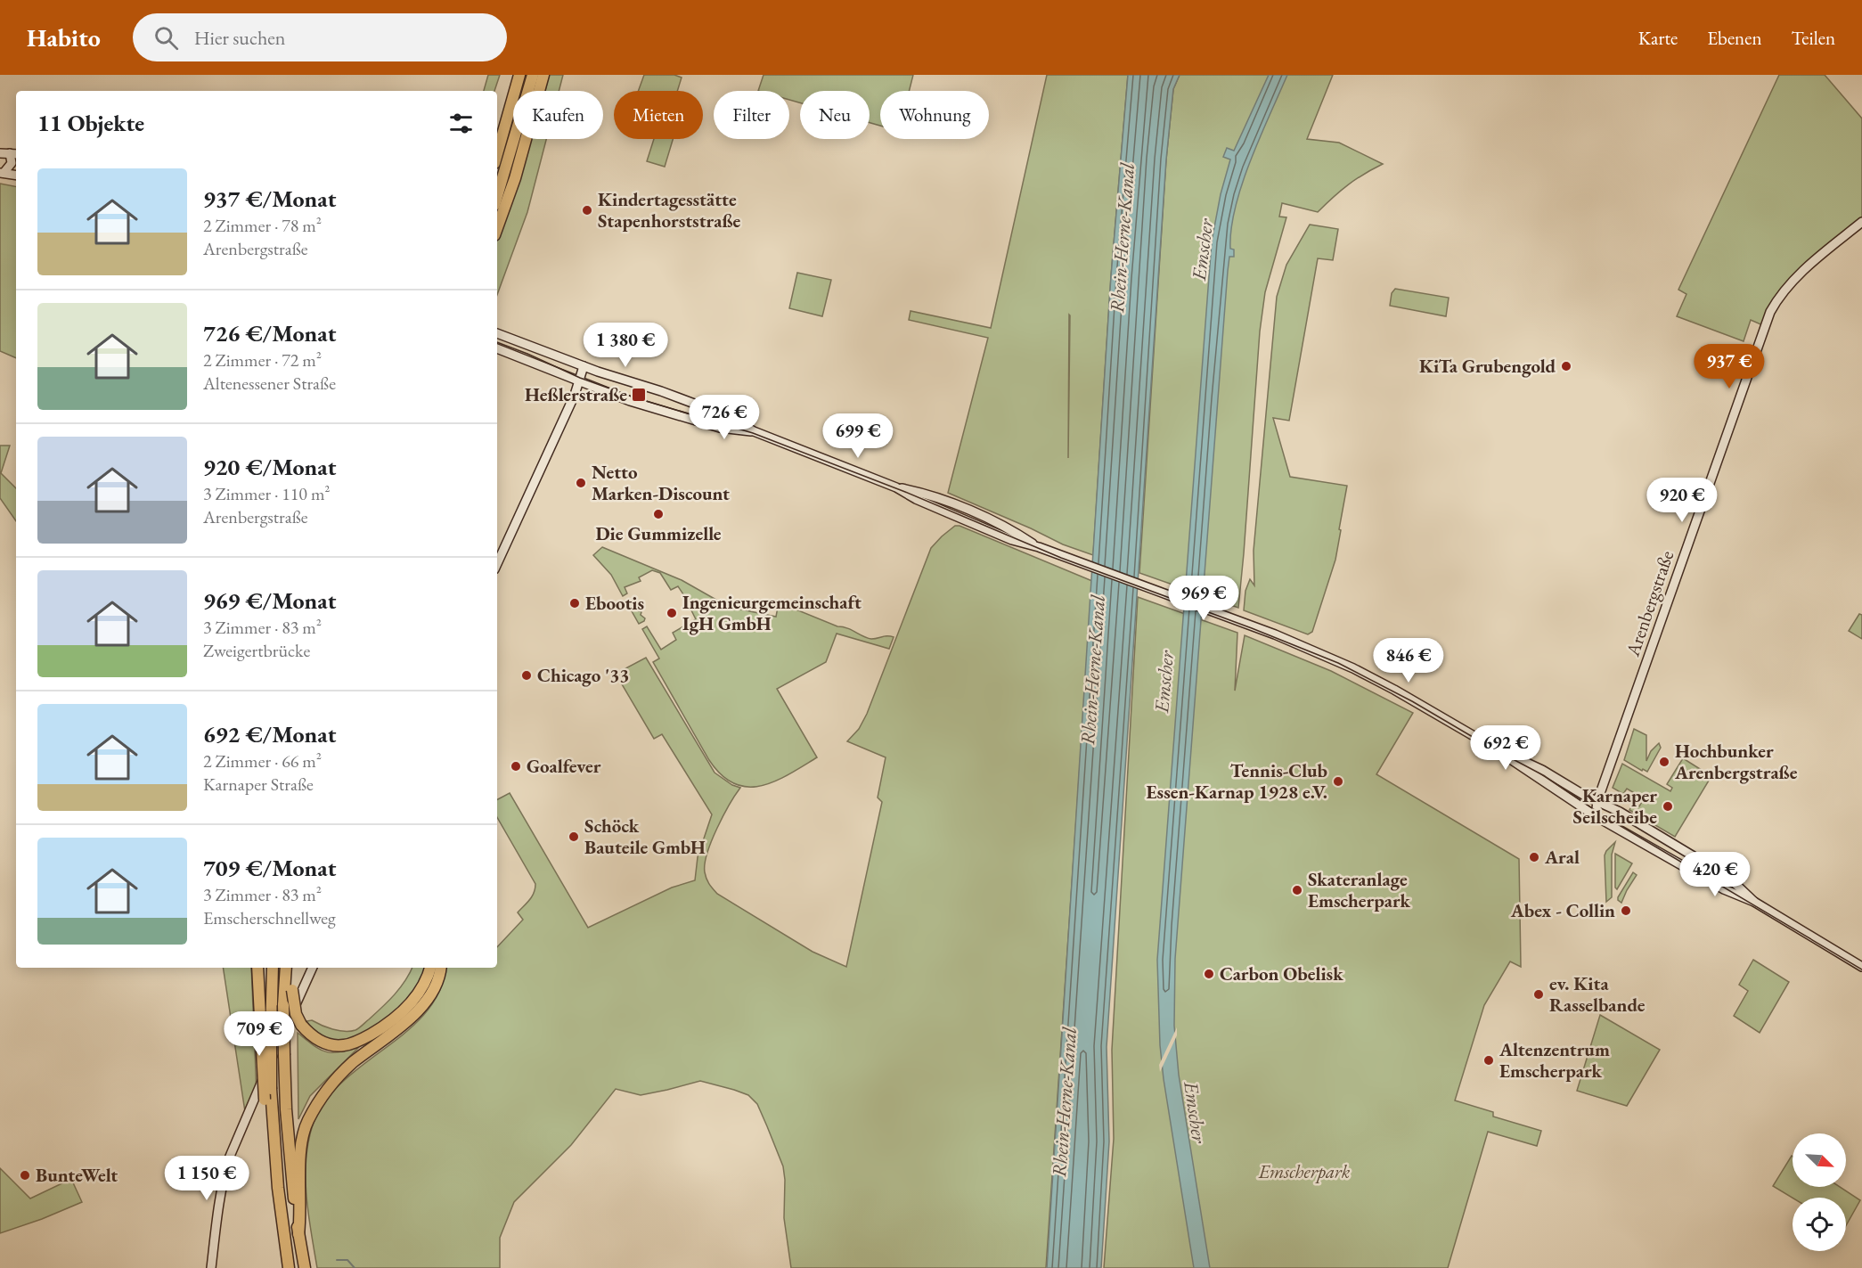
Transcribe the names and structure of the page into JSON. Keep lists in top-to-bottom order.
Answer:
{
  "streets": {
    "main road": ["Arenbergstraße"]
  },
  "water": ["Rhein-Herne-Kanal", "Emscher"],
  "parks": ["Emscherpark"],
  "places": {
    "other": [
      "Kindertagesstätte Stapenhorststraße",
      "KiTa Grubengold",
      "Netto Marken-Discount",
      "Die Gummizelle",
      "Ebootis",
      "Ingenieurgemeinschaft IgH GmbH",
      "Chicago '33",
      "Hochbunker Arenbergstraße",
      "Goalfever",
      "Tennis-Club Essen-Karnap 1928 e.V.",
      "Karnaper Seilscheibe",
      "Schöck Bauteile GmbH",
      "Aral",
      "Skateranlage Emscherpark",
      "Abex - Collin",
      "Carbon Obelisk",
      "ev. Kita Rasselbande",
      "Altenzentrum Emscherpark",
      "BunteWelt"
    ],
    "transit": ["Heßlerstraße"]
  },
  "north": "bottom right",
  "page": {
    "header": "Habito",
    "search": "Hier suchen",
    "nav": ["Karte", "Ebenen", "Teilen"],
    "chip": [
      "Kaufen",
      "Mieten",
      "Filter",
      "Neu",
      "Wohnung"
    ],
    "heading": "11 Objekte",
    "list": [
      {
        "name": "937 €/Monat",
        "note": "2 Zimmer · 78 m² · Arenbergstraße"
      },
      {
        "name": "726 €/Monat",
        "note": "2 Zimmer · 72 m² · Altenessener Straße"
      },
      {
        "name": "920 €/Monat",
        "note": "3 Zimmer · 110 m² · Arenbergstraße"
      },
      {
        "name": "969 €/Monat",
        "note": "3 Zimmer · 83 m² · Zweigertbrücke"
      },
      {
        "name": "692 €/Monat",
        "note": "2 Zimmer · 66 m² · Karnaper Straße"
      },
      {
        "name": "709 €/Monat",
        "note": "3 Zimmer · 83 m² · Emscherschnellweg"
      }
    ],
    "price": [
      "1 380 €",
      "937 €",
      "726 €",
      "699 €",
      "920 €",
      "969 €",
      "846 €",
      "692 €",
      "420 €",
      "709 €",
      "1 150 €"
    ]
  }
}
